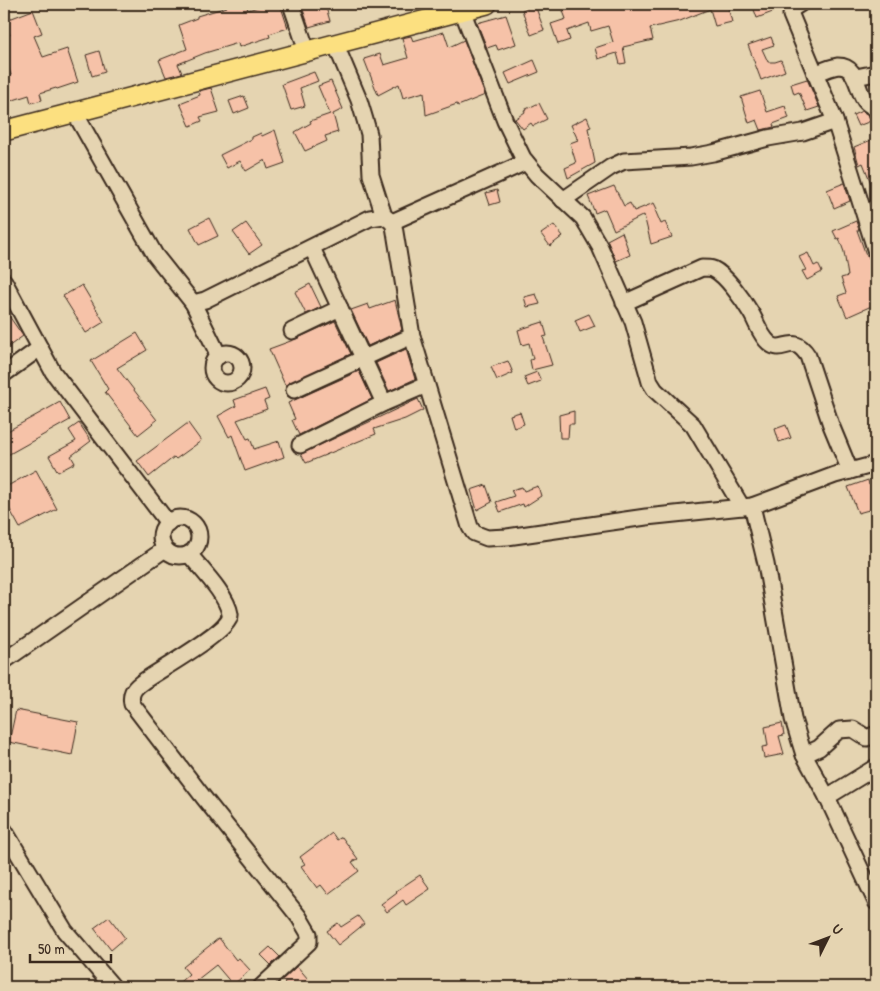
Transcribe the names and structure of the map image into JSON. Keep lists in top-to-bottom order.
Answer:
{
  "scale_bar": "50 m",
  "north": "top right"
}
